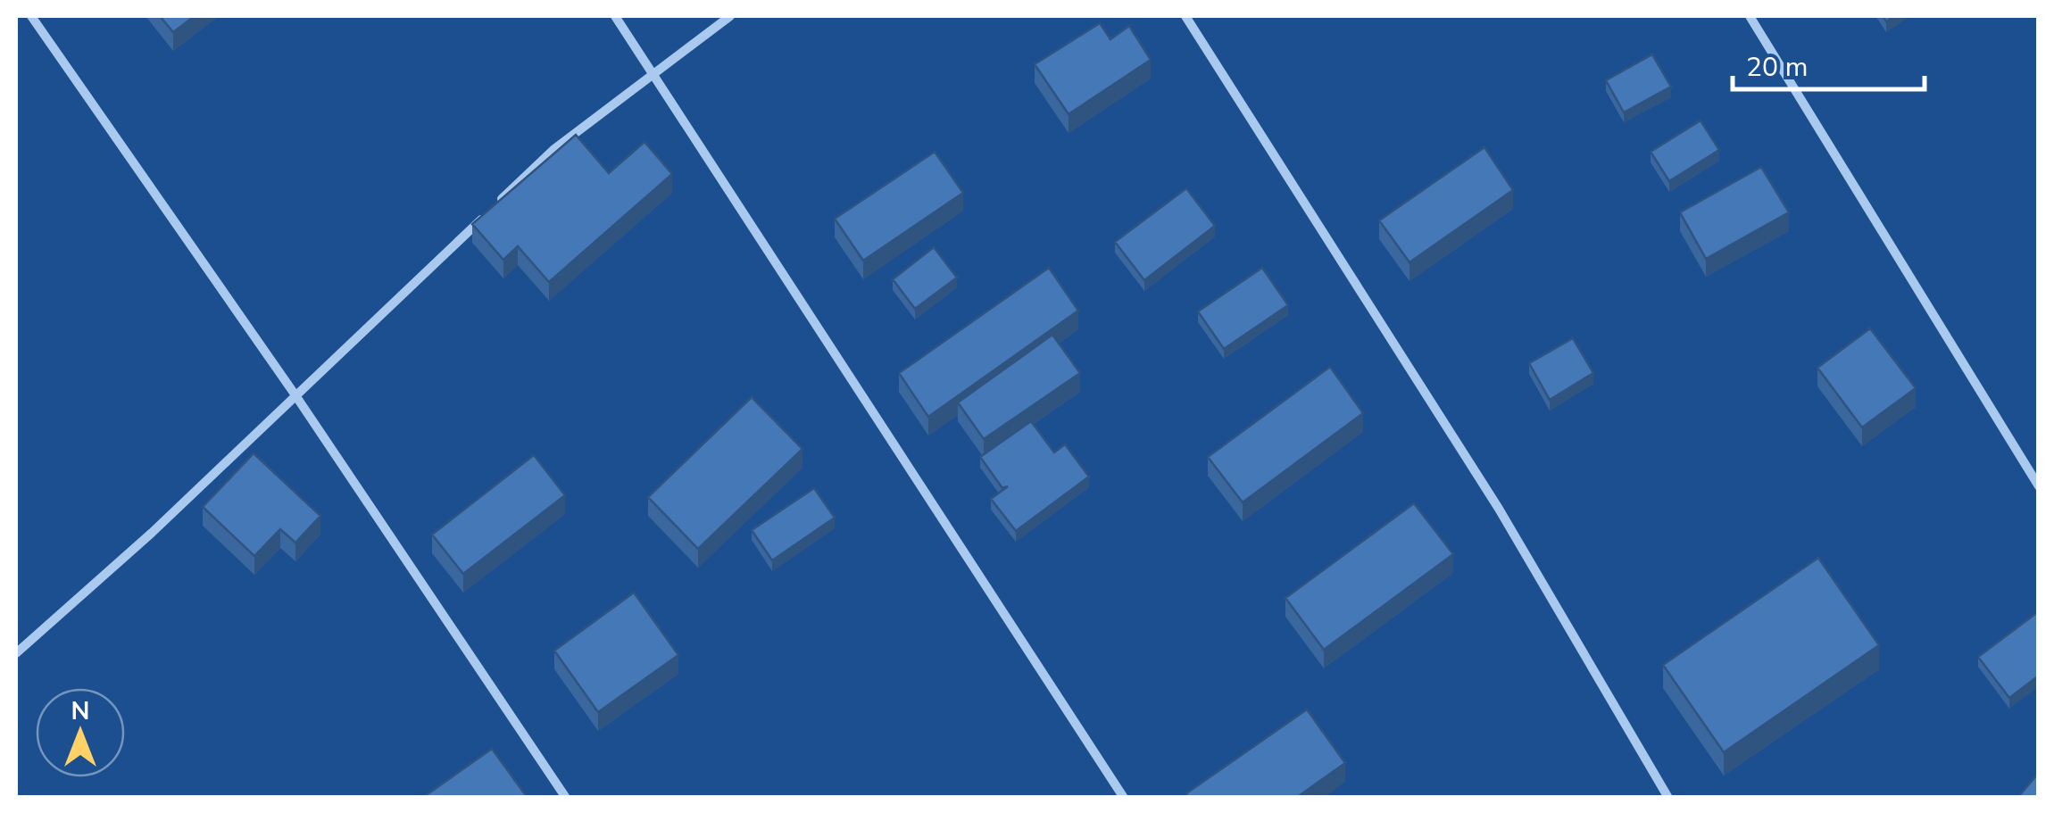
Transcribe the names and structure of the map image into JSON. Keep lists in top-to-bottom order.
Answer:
{
  "scale_bar": "20 m",
  "north": "top"
}
